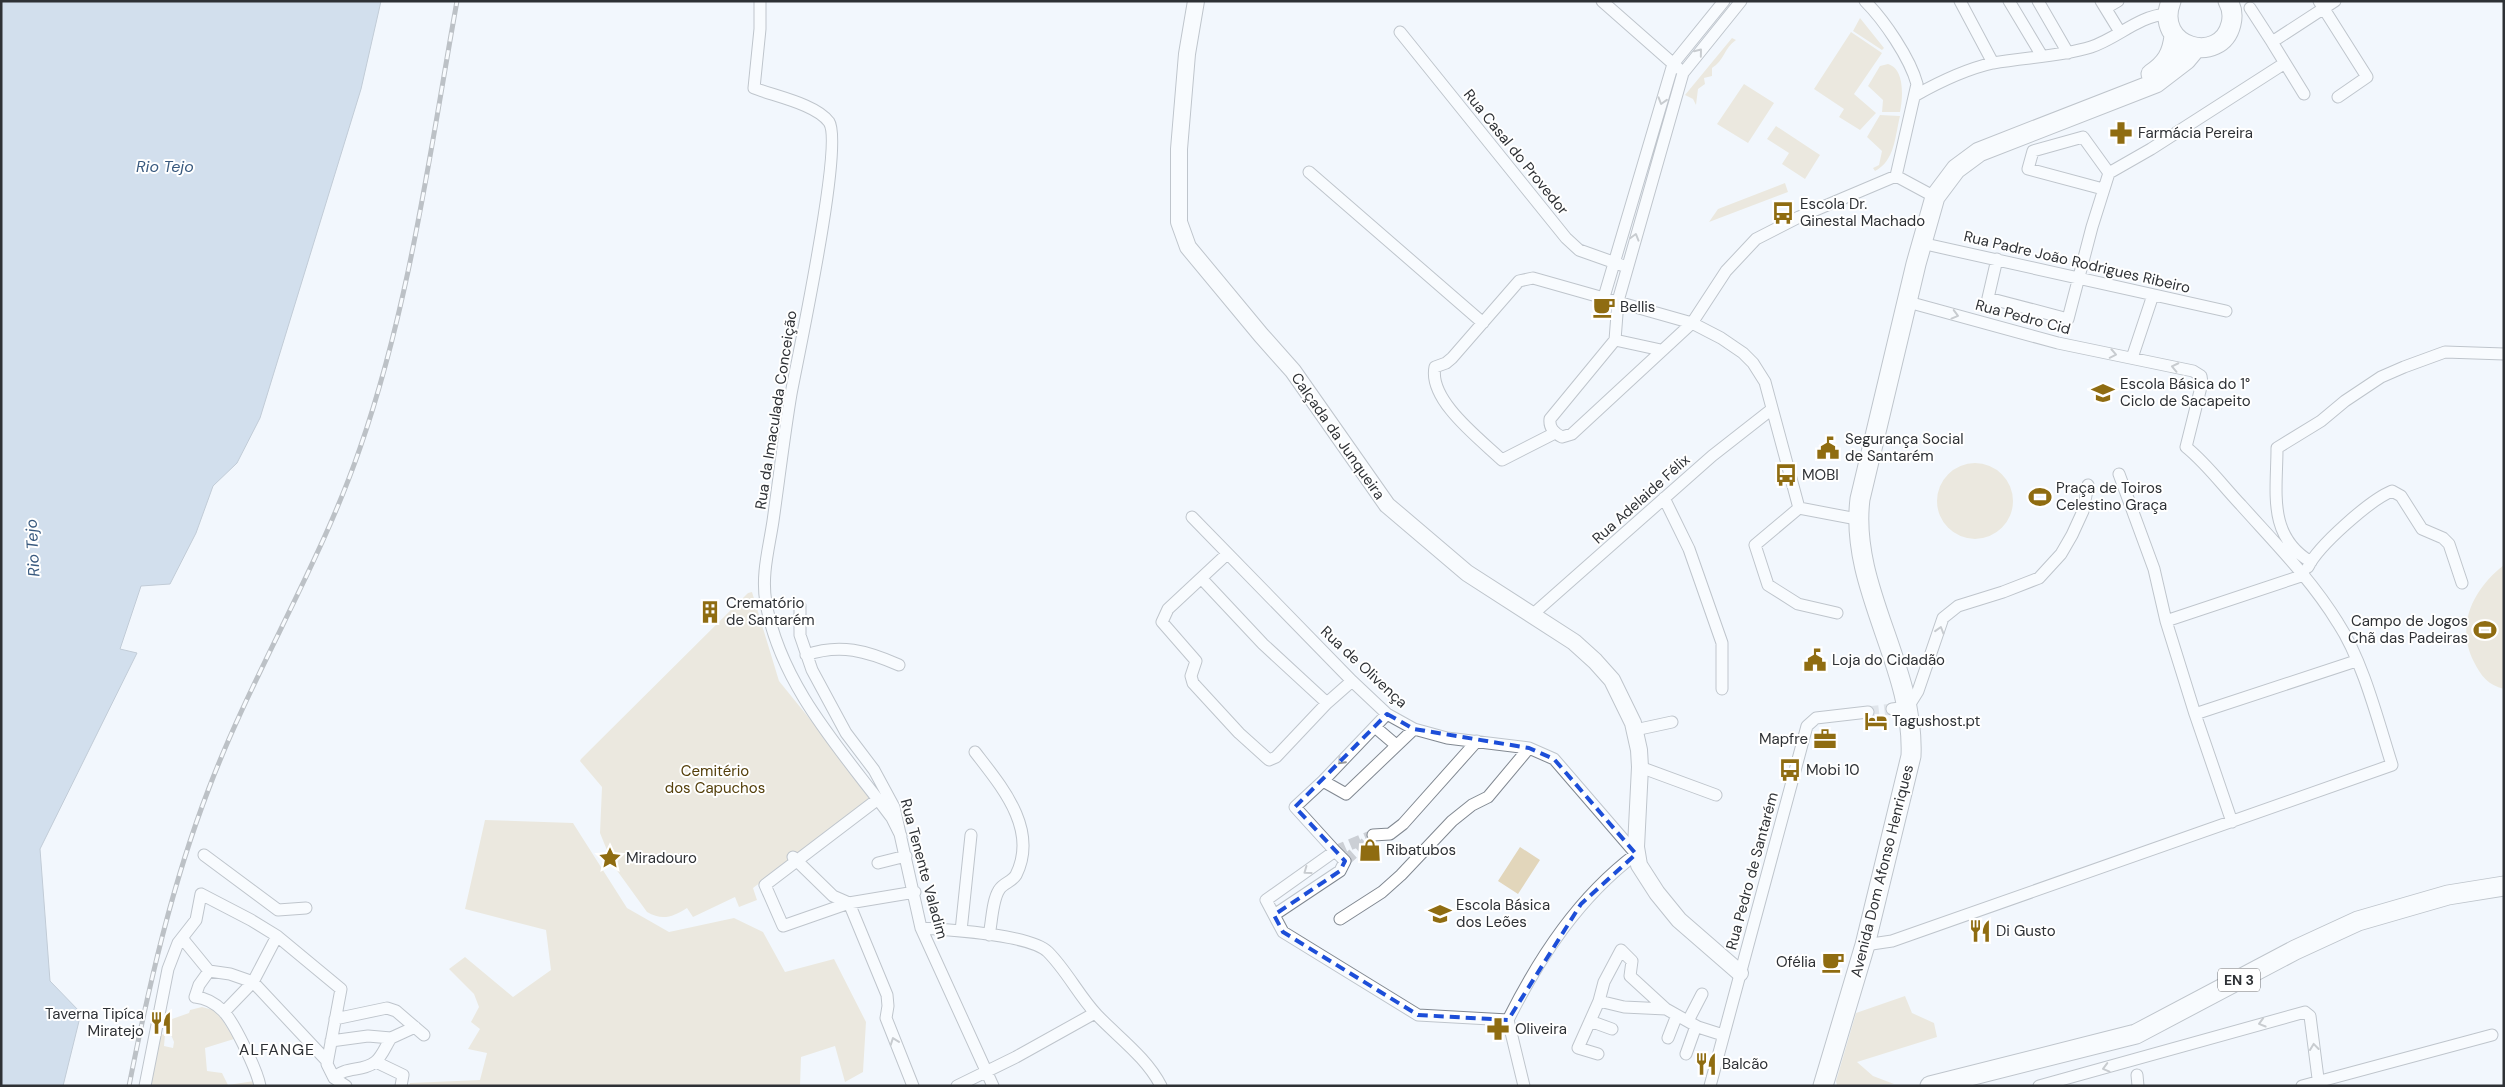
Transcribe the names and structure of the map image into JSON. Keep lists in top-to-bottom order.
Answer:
{
  "streets": {
    "main road": ["Avenida Dom Afonso Henriques", "EN 3"],
    "street": [
      "Rua Casal do Provedor",
      "Rua Padre João Rodrigues Ribeiro",
      "Rua Pedro Cid",
      "Rua da Imaculada Conceição",
      "Calçada da Junqueira",
      "Rua Adelaide Félix",
      "Rua de Olivença",
      "Rua Tenente Valadim",
      "Rua Pedro de Santarém"
    ]
  },
  "crossings": [
    ["Rua Padre João Rodrigues Ribeiro", "Avenida Dom Afonso Henriques"],
    ["Rua Pedro Cid", "Avenida Dom Afonso Henriques"],
    ["Rua da Imaculada Conceição", "Rua Tenente Valadim"],
    ["Calçada da Junqueira", "Rua Adelaide Félix"],
    ["Calçada da Junqueira", "Rua de Olivença"]
  ],
  "districts": ["ALFANGE"],
  "water": ["Rio Tejo"],
  "parks": ["Cemitério dos Capuchos"],
  "places": {
    "pharmacy": ["Farmácia Pereira", "Oliveira"],
    "bus stop": ["Escola Dr. Ginestal Machado", "MOBI", "Mobi 10"],
    "cafe": ["Bellis", "Ofélia"],
    "school or university": ["Escola Básica do 1° Ciclo de Sacapeito", "Escola Básica dos Leões"],
    "public building": ["Segurança Social de Santarém", "Loja do Cidadão"],
    "sports": ["Praça de Toiros Celestino Graça", "Campo de Jogos Chã das Padeiras"],
    "building": ["Crematório de Santarém"],
    "hotel": ["Tagushost.pt"],
    "office": ["Mapfre"],
    "shop": ["Ribatubos"],
    "place": ["Miradouro"],
    "restaurant": ["Di Gusto", "Taverna Tipíca Miratejo", "Balcão"]
  }
}
